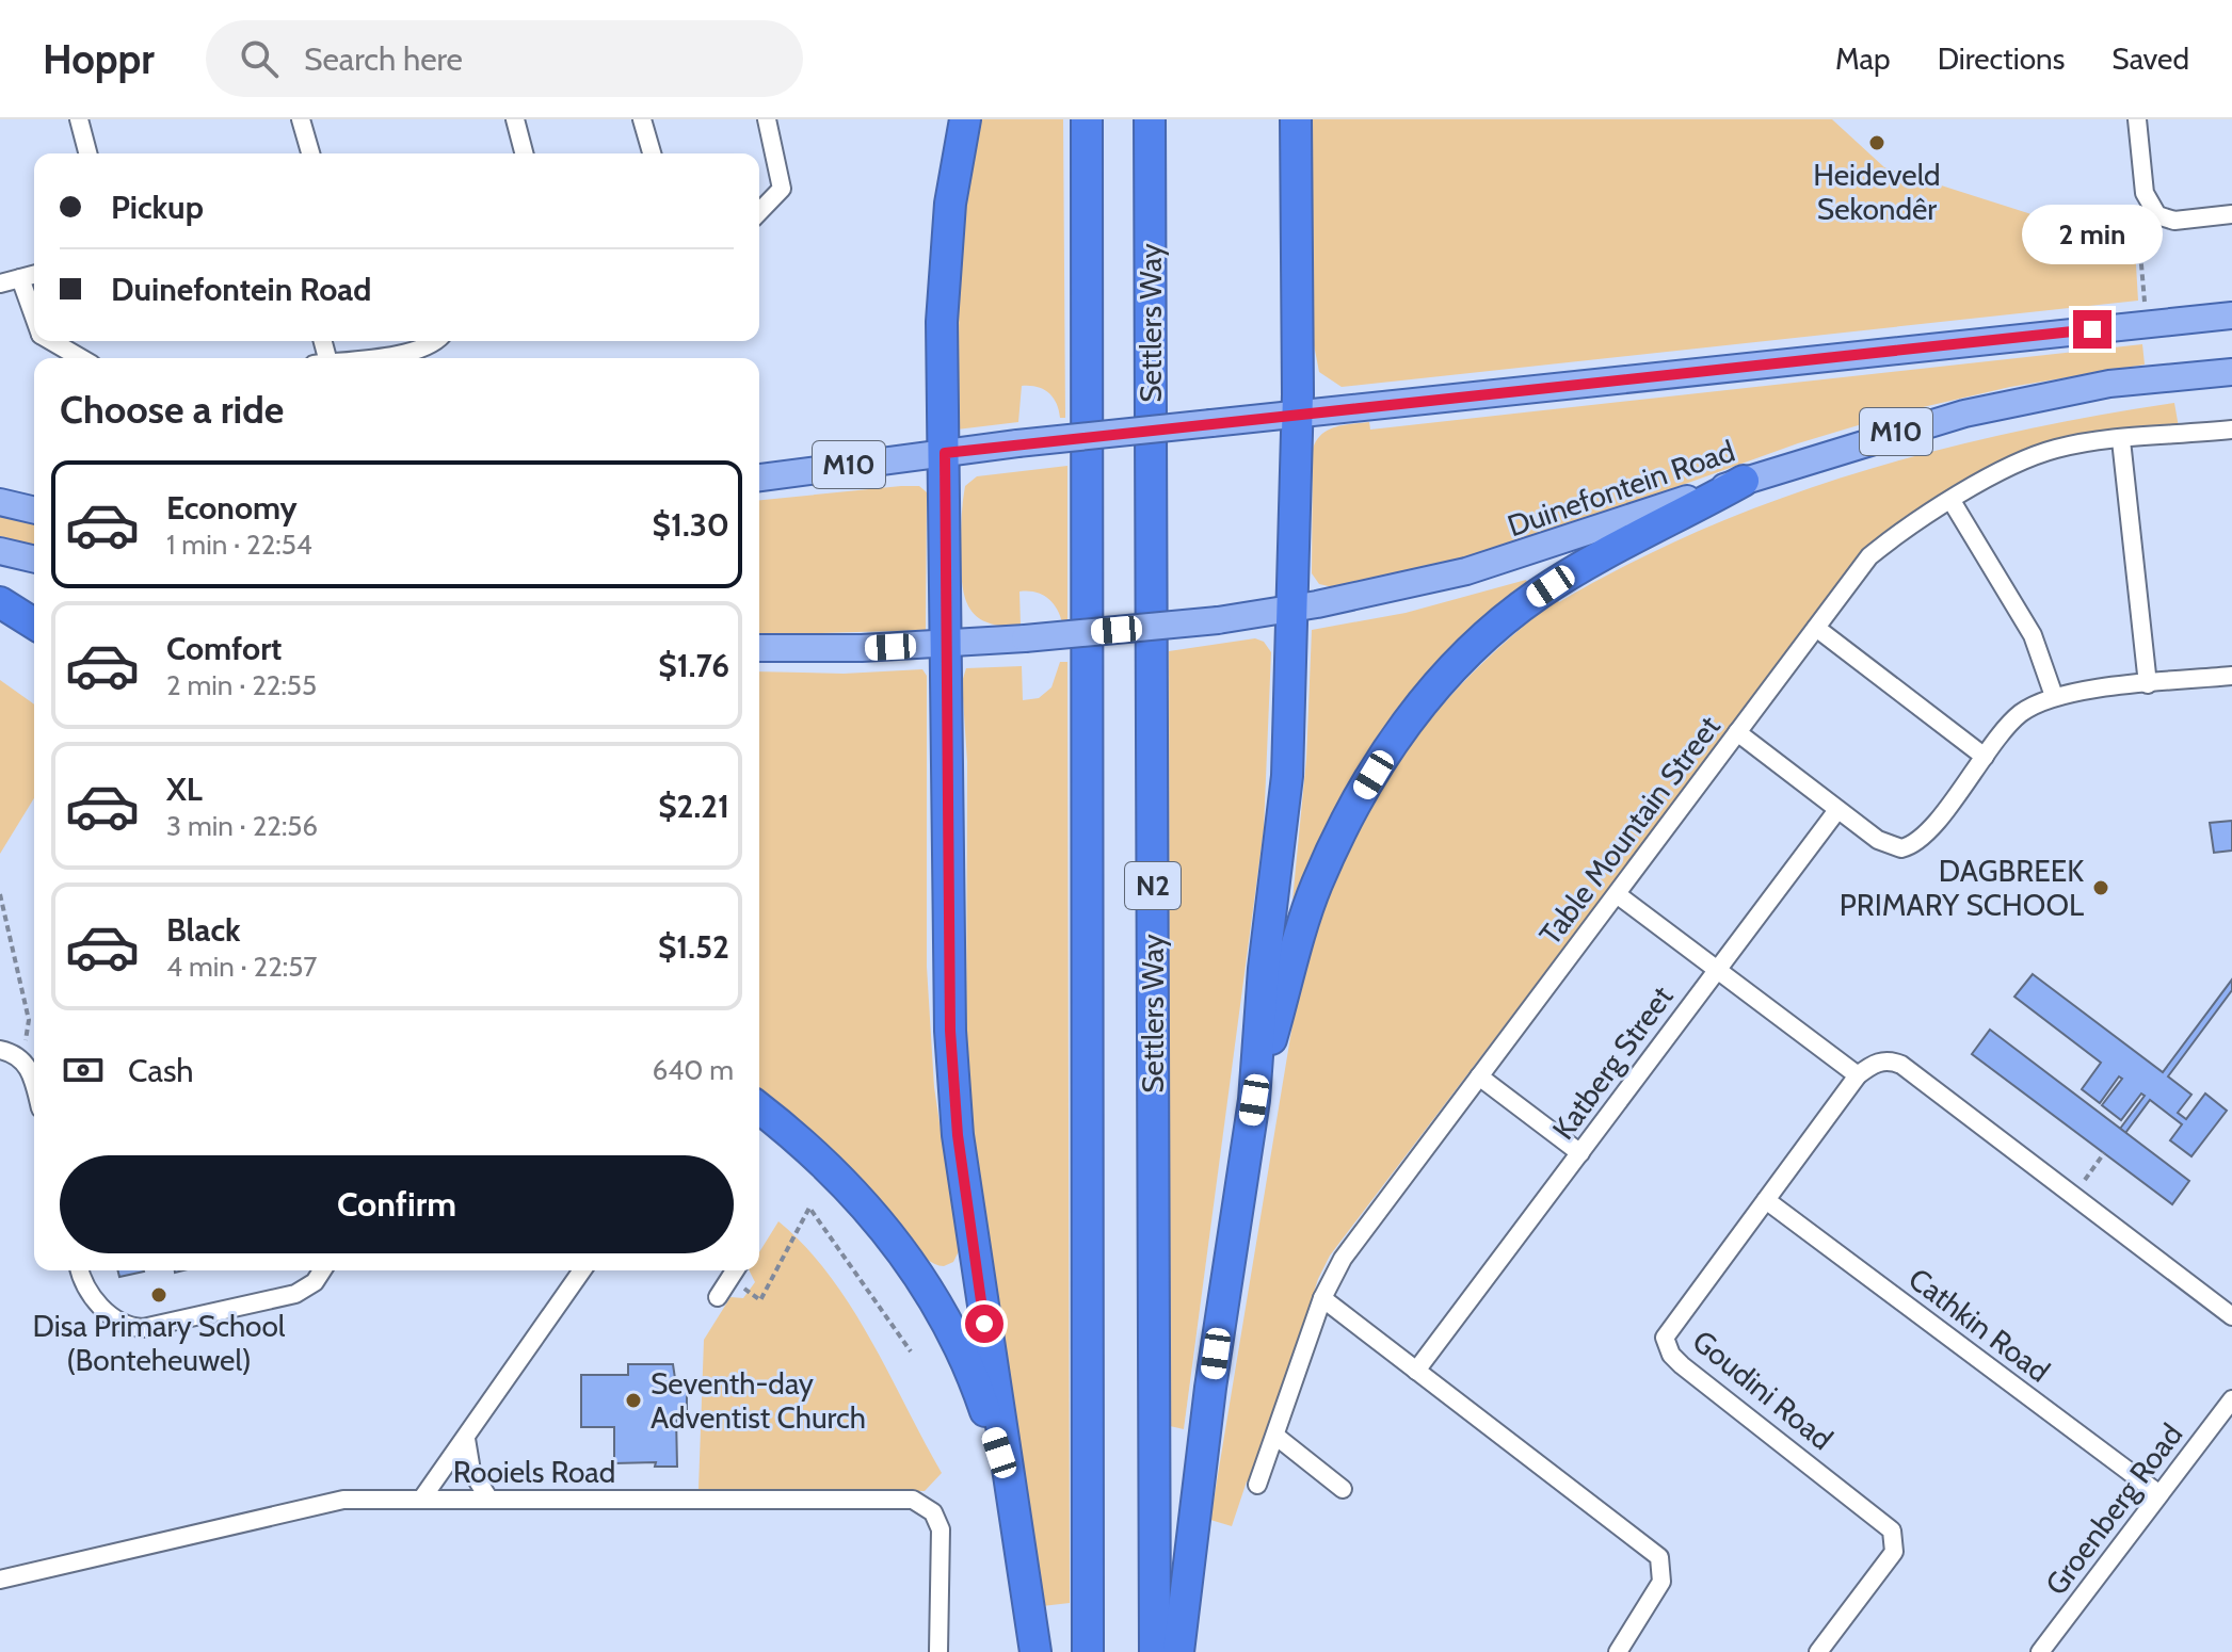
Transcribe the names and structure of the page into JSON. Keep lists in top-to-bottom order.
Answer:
{
  "streets": {
    "highway": ["Settlers Way", "N2"],
    "main road": ["M10", "Duinefontein Road"],
    "street": [
      "Table Mountain Street",
      "Katberg Street",
      "Cathkin Road",
      "Goudini Road",
      "Rooiels Road",
      "Groenberg Road"
    ]
  },
  "crossings": [
    ["M10", "Duinefontein Road"],
    ["Cathkin Road", "Goudini Road"],
    ["Cathkin Road", "Groenberg Road"]
  ],
  "places": [
    "Heideveld Sekondêr",
    "DAGBREEK PRIMARY SCHOOL",
    "Disa Primary School (Bonteheuwel)",
    "Seventh-day Adventist Church"
  ],
  "page": {
    "header": "Hoppr",
    "search": "Search here",
    "nav": ["Map", "Directions", "Saved"],
    "banner": ["Pickup", "Duinefontein Road"],
    "bubble": "2 min",
    "heading": "Choose a ride",
    "list": [
      {
        "name": "Economy",
        "note": "1 min · 22:54",
        "value": "$1.30"
      },
      {
        "name": "Comfort",
        "note": "2 min · 22:55",
        "value": "$1.76"
      },
      {
        "name": "XL",
        "note": "3 min · 22:56",
        "value": "$2.21"
      },
      {
        "name": "Black",
        "note": "4 min · 22:57",
        "value": "$1.52"
      }
    ],
    "pay": ["Cash", "640 m"],
    "buttons": "Confirm"
  }
}
